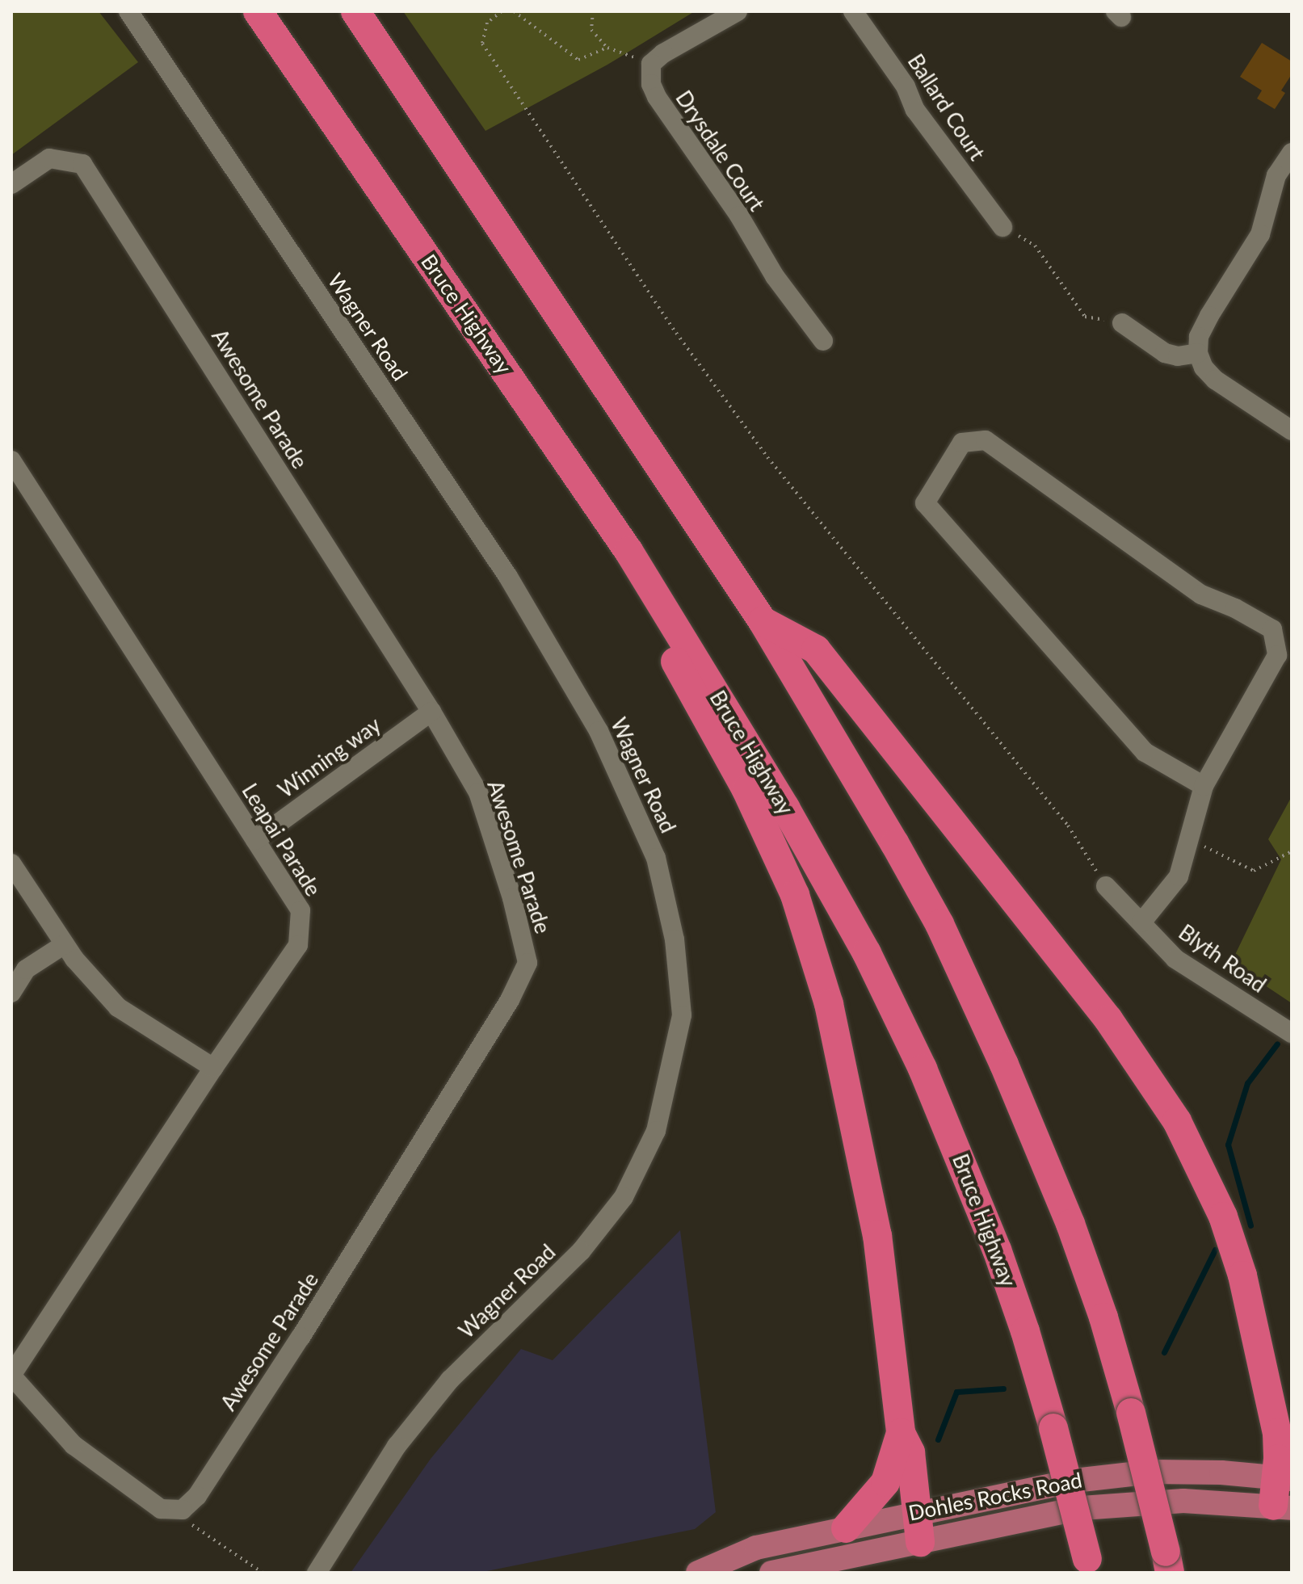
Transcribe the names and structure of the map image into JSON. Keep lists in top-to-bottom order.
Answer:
{
  "streets": {
    "highway": ["Bruce Highway"],
    "main road": ["Dohles Rocks Road"],
    "street": [
      "Ballard Court",
      "Drysdale Court",
      "Wagner Road",
      "Awesome Parade",
      "Winning way",
      "Leapai Parade",
      "Blyth Road"
    ]
  },
  "crossings": [
    ["Awesome Parade", "Winning way"],
    ["Winning way", "Leapai Parade"]
  ]
}
